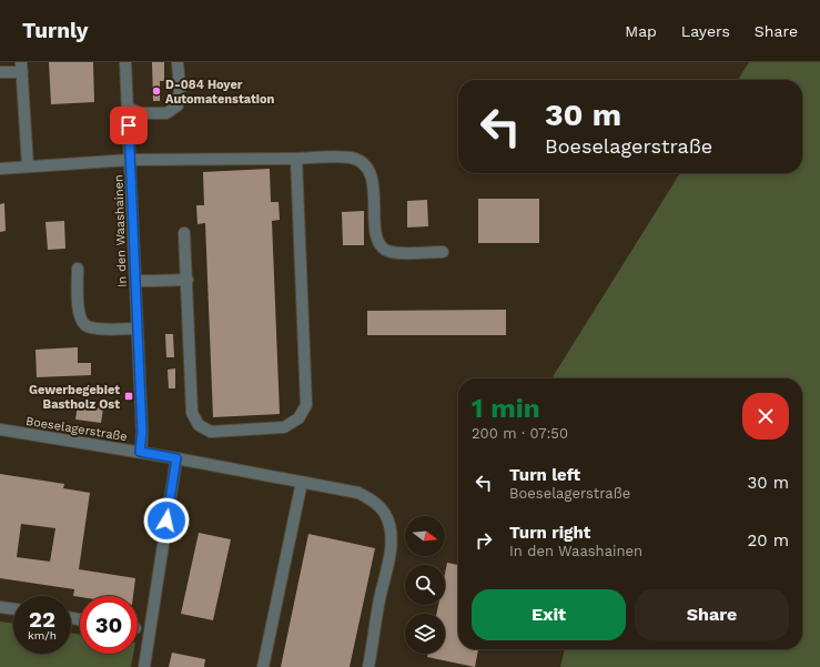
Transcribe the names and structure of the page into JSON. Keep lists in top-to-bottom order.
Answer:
{
  "streets": {
    "street": ["In den Waashainen", "Boeselagerstraße"]
  },
  "crossings": [
    ["In den Waashainen", "Boeselagerstraße"]
  ],
  "places": {
    "other": ["D-084 Hoyer Automatenstation"],
    "transit": ["Gewerbegebiet Bastholz Ost"]
  },
  "north": "right",
  "page": {
    "header": "Turnly",
    "nav": ["Map", "Layers", "Share"],
    "turn": ["30 m", "Boeselagerstraße"],
    "heading": ["1 min", "200 m · 07:50"],
    "list": [
      {
        "name": "Turn left",
        "note": "Boeselagerstraße",
        "value": "30 m"
      },
      {
        "name": "Turn right",
        "note": "In den Waashainen",
        "value": "20 m"
      }
    ],
    "buttons": ["Exit", "Share"],
    "speed": "22 km/h",
    "limit": "30"
  }
}
